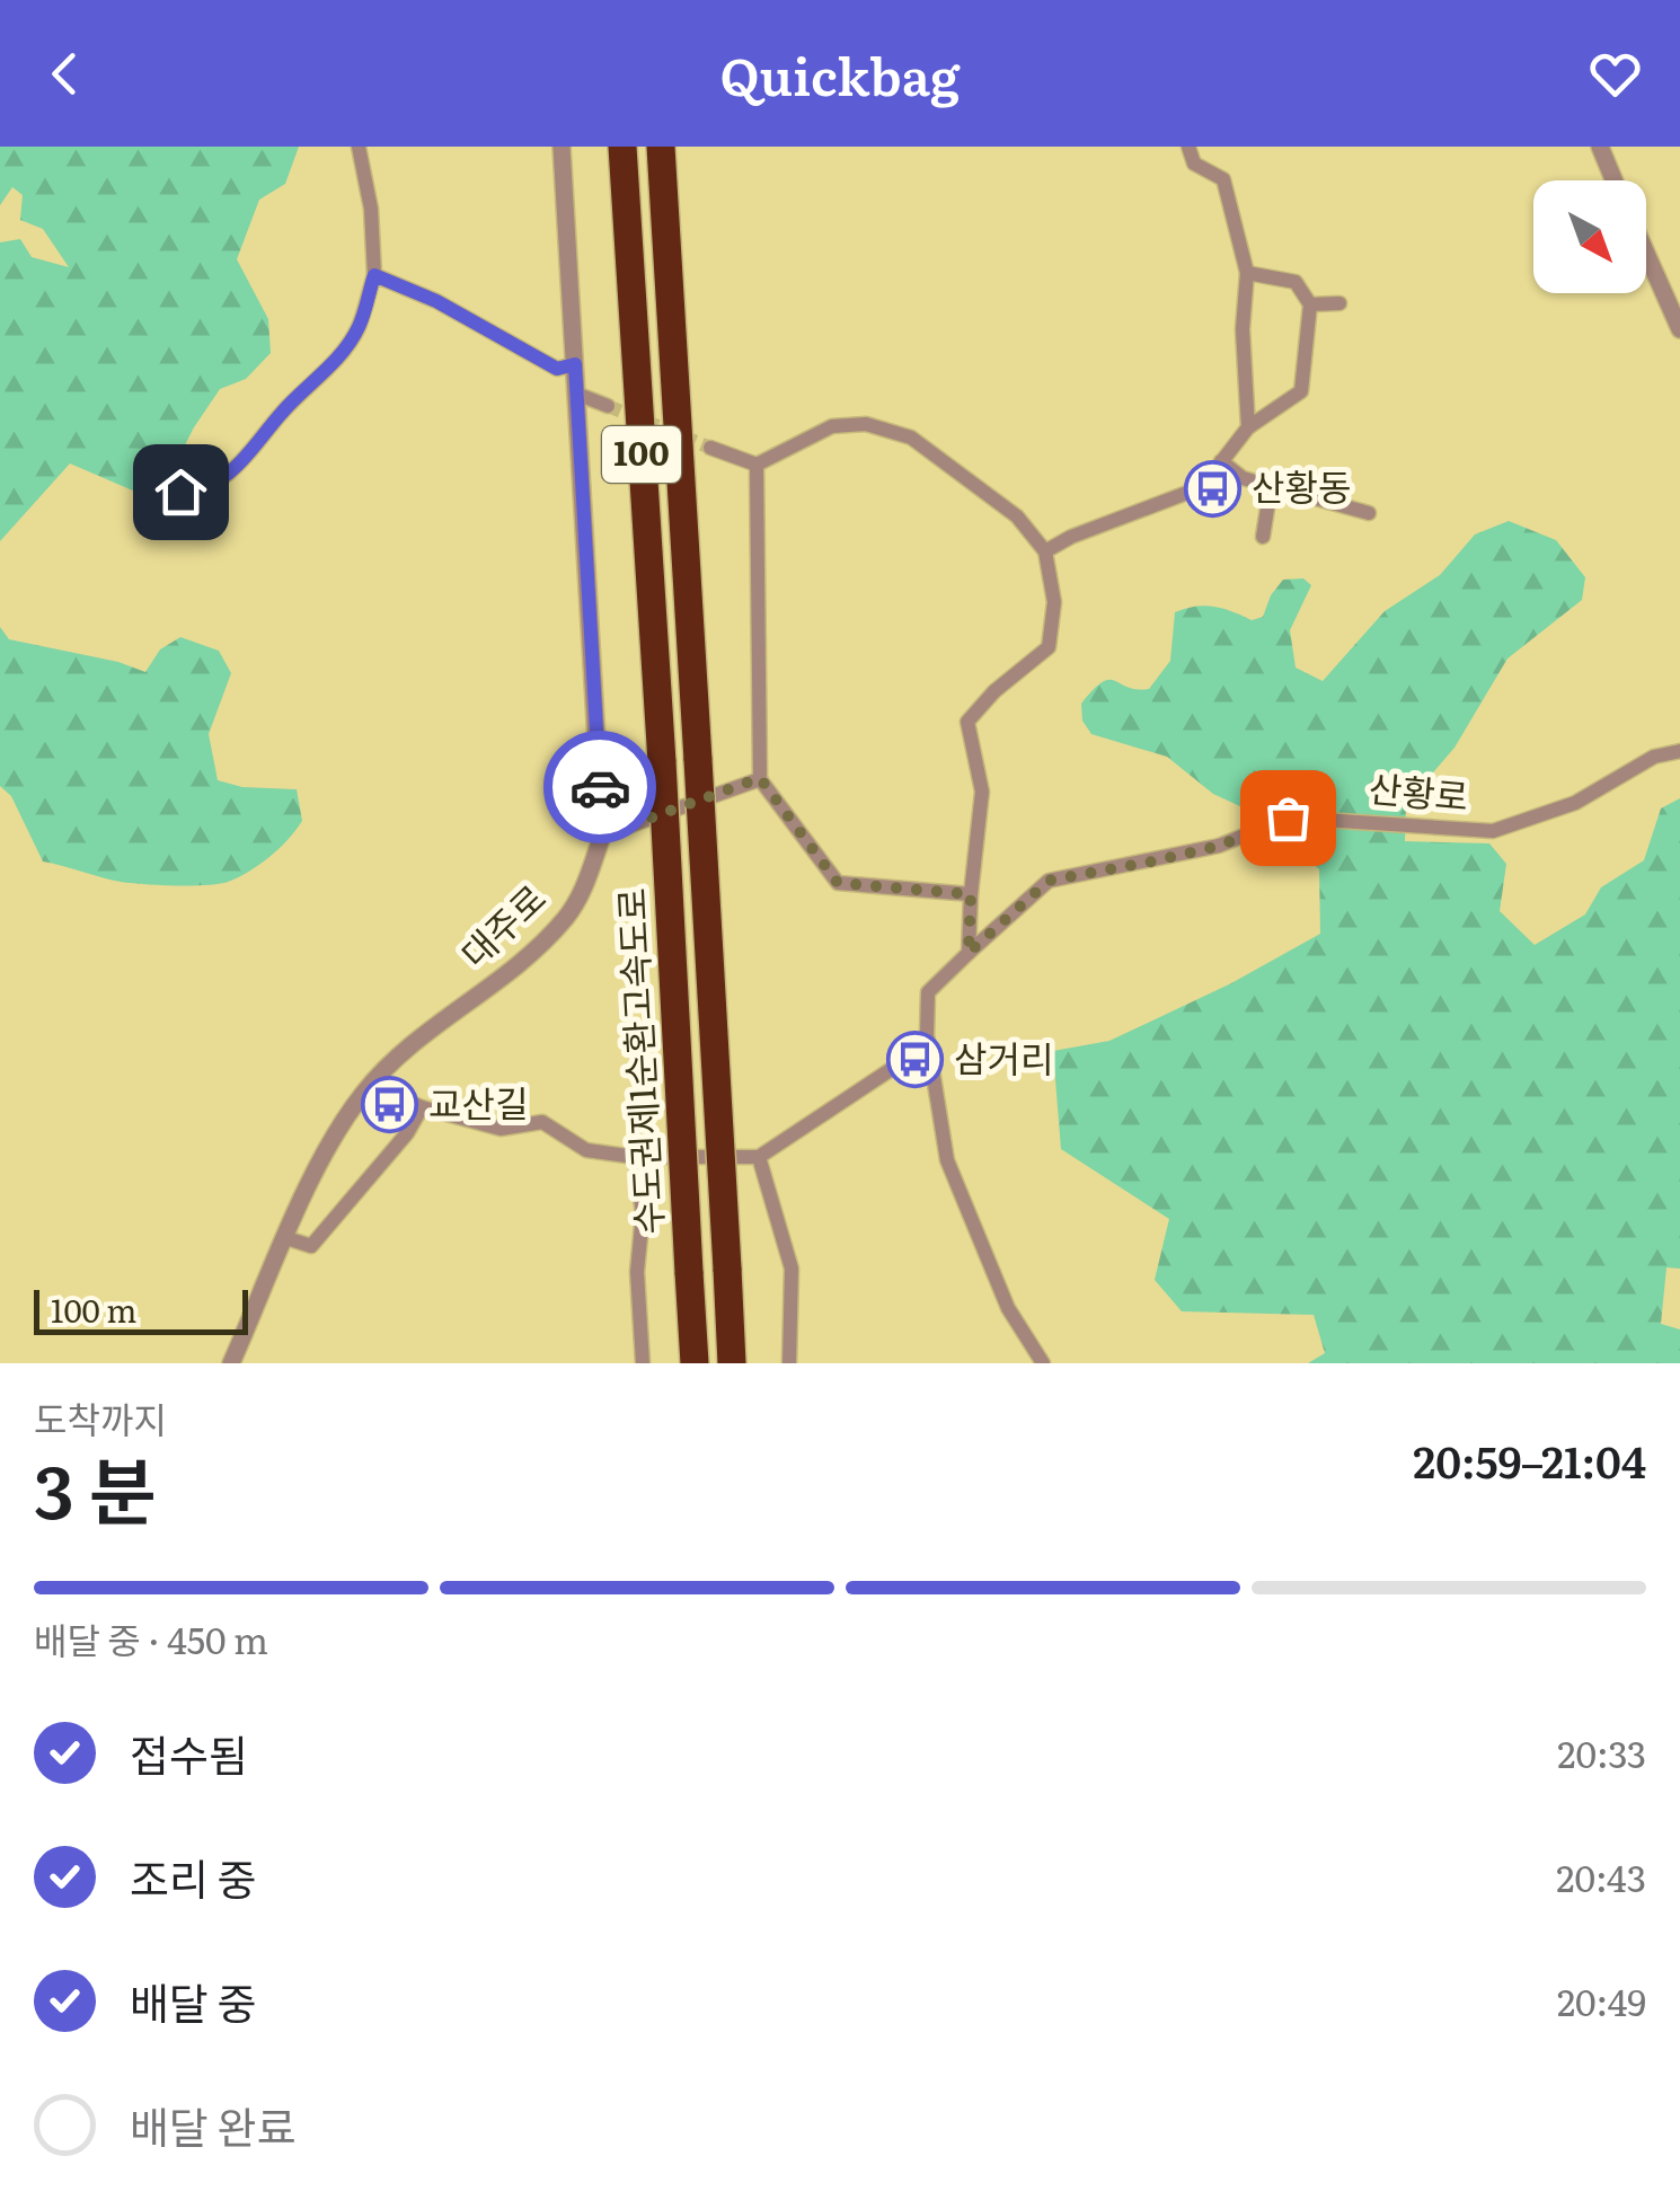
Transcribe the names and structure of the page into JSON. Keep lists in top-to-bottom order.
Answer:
{
  "streets": {
    "highway": ["100", "수도권제1순환고속도로"],
    "street": ["산황로", "대주로"]
  },
  "places": {
    "bus stop": ["산황동", "삼거리", "교산길"]
  },
  "scale_bar": "100 m",
  "north": "bottom right",
  "page": {
    "header": "Quickbag",
    "scale": "100 m",
    "heading": ["3 분", "도착까지", "20:59–21:04"],
    "bar": "배달 중 · 450 m",
    "list": [
      ["접수됨", "20:33"],
      ["조리 중", "20:43"],
      ["배달 중", "20:49"],
      "배달 완료"
    ]
  }
}
